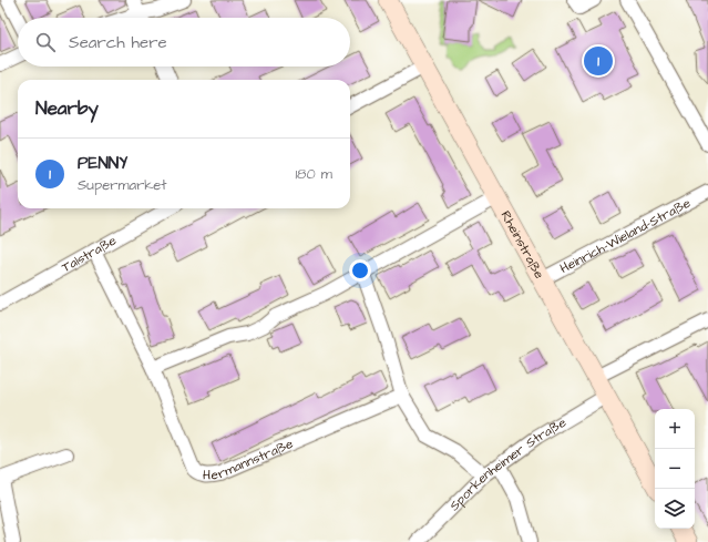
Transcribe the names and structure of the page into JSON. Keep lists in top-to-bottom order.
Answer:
{
  "streets": {
    "street": [
      "Heinrich-Wieland-Straße",
      "Rheinstraße",
      "Talstraße",
      "Hermannstraße",
      "Sporkenheimer Straße"
    ]
  },
  "crossings": [
    ["Heinrich-Wieland-Straße", "Rheinstraße"],
    ["Rheinstraße", "Sporkenheimer Straße"],
    ["Talstraße", "Hermannstraße"]
  ],
  "page": {
    "search": "Search here",
    "pins": "1",
    "heading": "Nearby",
    "list": [
      {
        "mark": "1",
        "name": "PENNY",
        "note": "Supermarket",
        "value": "180 m"
      }
    ],
    "map_buttons": ["+", "−"]
  }
}
